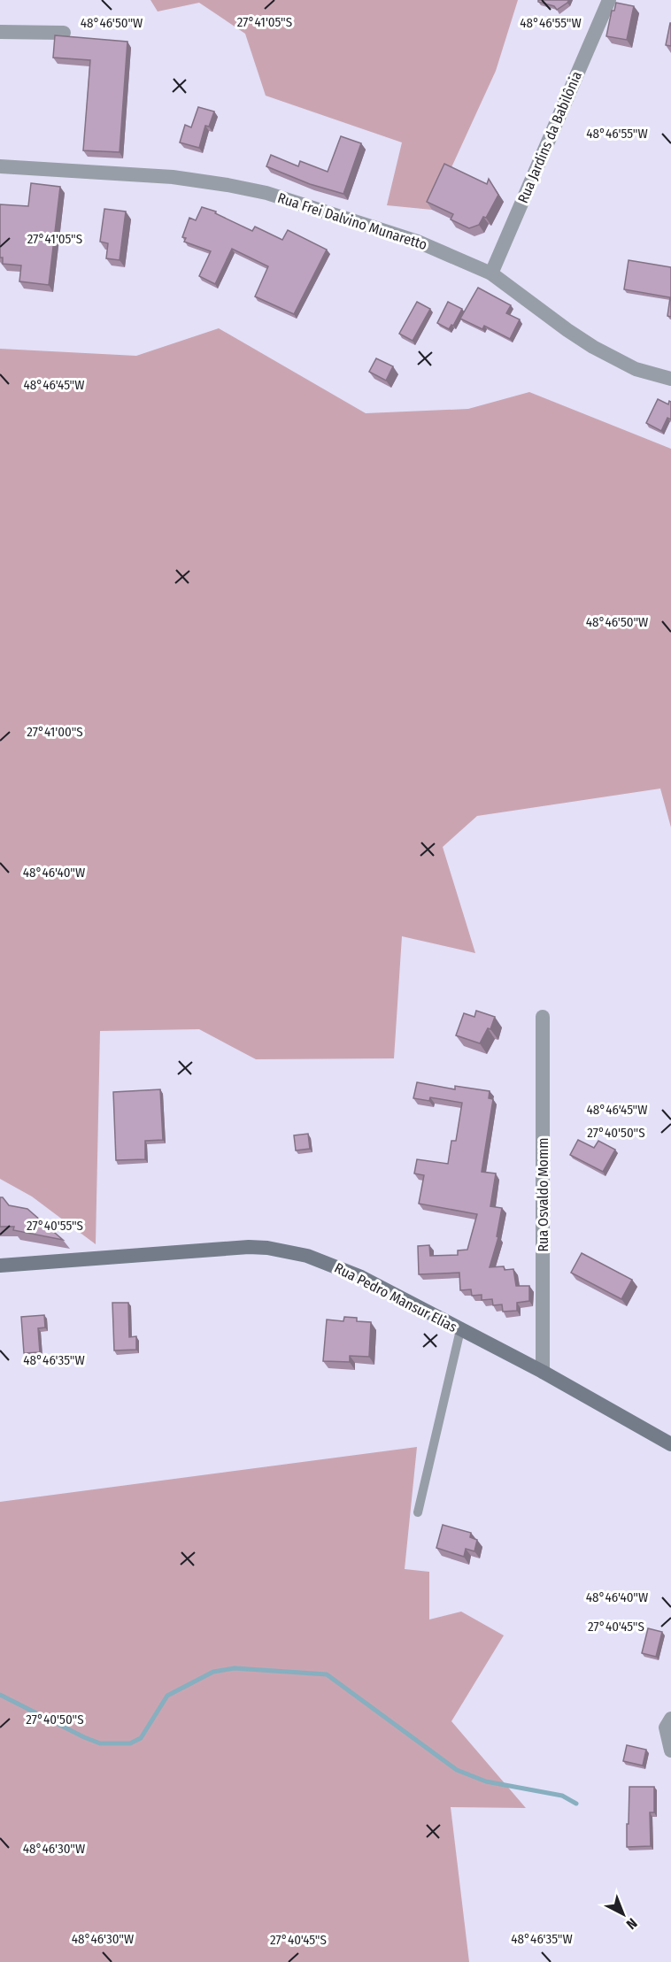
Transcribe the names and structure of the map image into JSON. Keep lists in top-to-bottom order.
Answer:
{
  "streets": {
    "main road": ["Rua Pedro Mansur Elias"],
    "street": ["Rua Jardins da Babilônia", "Rua Frei Dalvino Munaretto", "Rua Osvaldo Momm"]
  },
  "crossings": [
    ["Rua Jardins da Babilônia", "Rua Frei Dalvino Munaretto"],
    ["Rua Osvaldo Momm", "Rua Pedro Mansur Elias"]
  ],
  "north": "bottom right",
  "coordinates": [
    "27°41'05\"S",
    "48°46'50\"W",
    "48°46'55\"W",
    "48°46'45\"W",
    "27°41'00\"S",
    "48°46'40\"W",
    "27°40'50\"S",
    "27°40'55\"S",
    "48°46'35\"W",
    "27°40'45\"S",
    "48°46'30\"W"
  ]
}
